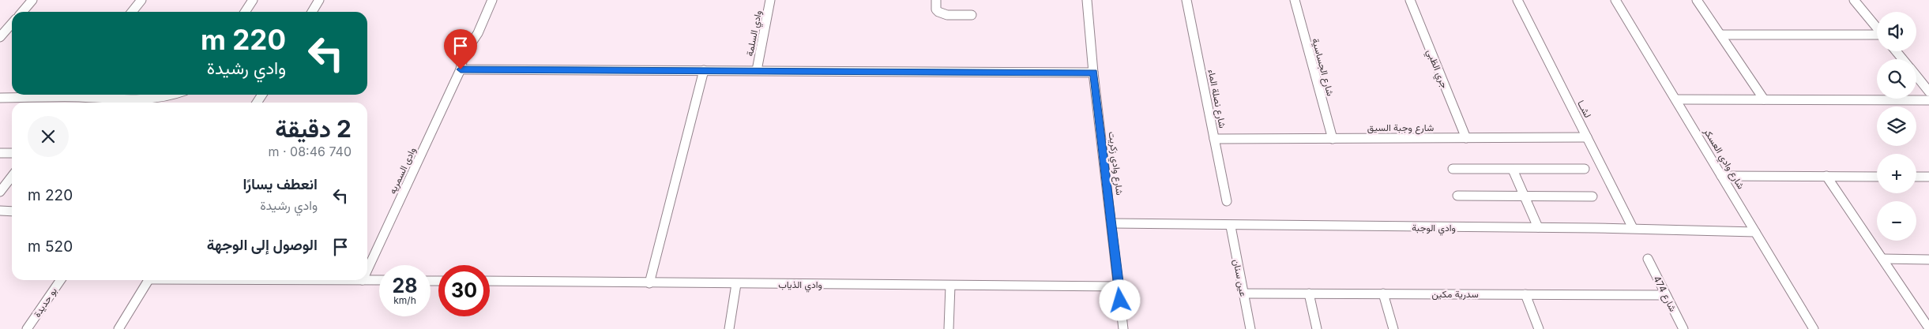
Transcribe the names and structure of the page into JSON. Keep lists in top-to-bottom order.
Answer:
{
  "streets": {
    "street": [
      "وادي السلمة",
      "شارع الجساسية",
      "جري الظبي",
      "شارع نصلة الماء",
      "لشــا",
      "شارع وجبة السيق",
      "شارع وادي العسكر",
      "شارع وادي زكريت",
      "وادى السمريه",
      "وادي الوجبة",
      "عين سنان",
      "وادي الذياب",
      "سدرية مكين",
      "شارع 474",
      "بو حديدة"
    ]
  },
  "crossings": [
    ["شارع الجساسية", "شارع وجبة السيق"],
    ["جري الظبي", "شارع وجبة السيق"],
    ["شارع نصلة الماء", "شارع وجبة السيق"],
    ["لشــا", "شارع وجبة السيق"],
    ["لشــا", "وادي الوجبة"],
    ["شارع وادي العسكر", "وادي الوجبة"],
    ["شارع وادي زكريت", "وادي الوجبة"],
    ["شارع وادي زكريت", "وادي الذياب"],
    ["وادي الوجبة", "عين سنان"],
    ["عين سنان", "سدرية مكين"],
    ["سدرية مكين", "شارع 474"]
  ],
  "page": {
    "map_buttons": ["+", "−"],
    "turn": ["220 m", "وادي رشيدة"],
    "heading": ["2 دقيقة", "740 m · 08:46"],
    "list": [
      {
        "name": "انعطف يسارًا",
        "note": "وادي رشيدة",
        "value": "220 m"
      },
      {
        "name": "الوصول إلى الوجهة",
        "value": "520 m"
      }
    ],
    "speed": "28 km/h",
    "limit": "30"
  }
}
